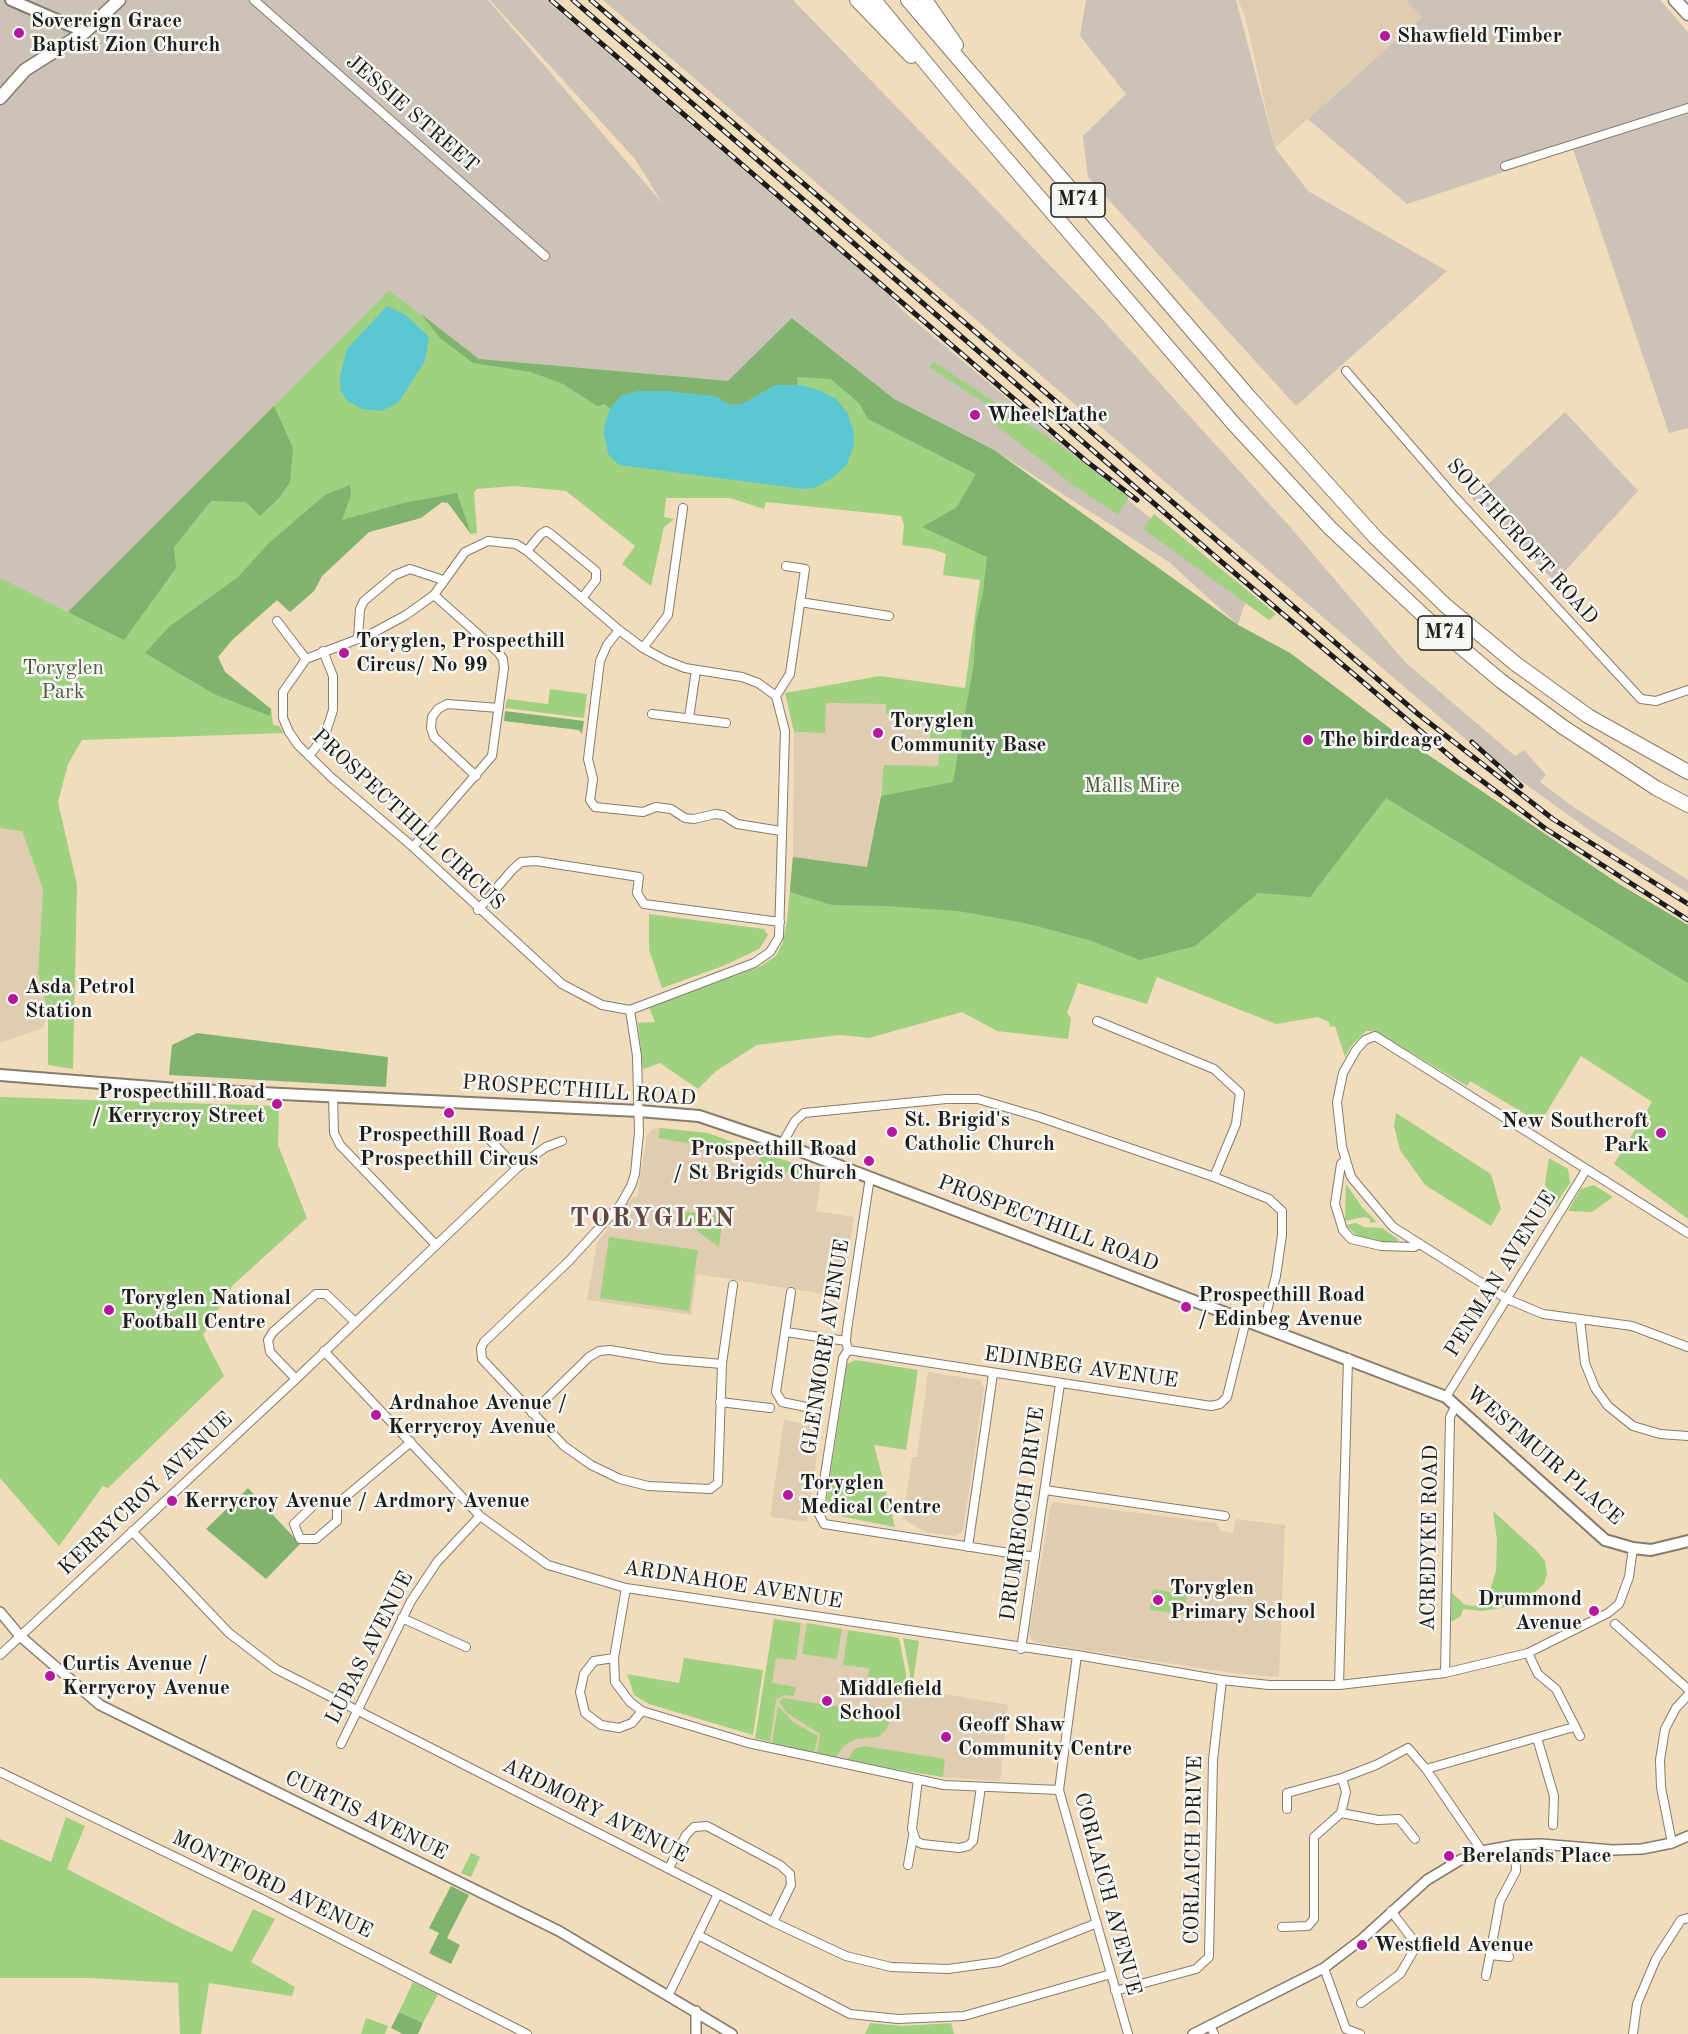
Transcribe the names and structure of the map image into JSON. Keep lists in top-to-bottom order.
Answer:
{
  "streets": {
    "highway": ["M74"],
    "main road": ["PROSPECTHILL ROAD", "WESTMUIR PLACE"],
    "street": [
      "JESSIE STREET",
      "SOUTHCROFT ROAD",
      "PROSPECTHILL CIRCUS",
      "PENMAN AVENUE",
      "GLENMORE AVENUE",
      "EDINBEG AVENUE",
      "KERRYCROY AVENUE",
      "DRUMREOCH DRIVE",
      "ACREDYKE ROAD",
      "ARDNAHOE AVENUE",
      "LUBAS AVENUE",
      "ARDMORY AVENUE",
      "CURTIS AVENUE",
      "CORLAICH DRIVE",
      "MONTFORD AVENUE",
      "CORLAICH AVENUE"
    ]
  },
  "crossings": [
    ["PROSPECTHILL ROAD", "GLENMORE AVENUE"],
    ["PROSPECTHILL ROAD", "EDINBEG AVENUE"],
    ["PROSPECTHILL ROAD", "WESTMUIR PLACE"],
    ["PENMAN AVENUE", "WESTMUIR PLACE"],
    ["GLENMORE AVENUE", "EDINBEG AVENUE"],
    ["GLENMORE AVENUE", "DRUMREOCH DRIVE"],
    ["EDINBEG AVENUE", "DRUMREOCH DRIVE"],
    ["WESTMUIR PLACE", "ACREDYKE ROAD"],
    ["WESTMUIR PLACE", "ARDNAHOE AVENUE"],
    ["KERRYCROY AVENUE", "ARDNAHOE AVENUE"],
    ["KERRYCROY AVENUE", "ARDMORY AVENUE"],
    ["KERRYCROY AVENUE", "CURTIS AVENUE"],
    ["DRUMREOCH DRIVE", "ARDNAHOE AVENUE"],
    ["ACREDYKE ROAD", "ARDNAHOE AVENUE"],
    ["ARDNAHOE AVENUE", "LUBAS AVENUE"],
    ["ARDNAHOE AVENUE", "CORLAICH DRIVE"],
    ["ARDNAHOE AVENUE", "CORLAICH AVENUE"],
    ["LUBAS AVENUE", "ARDMORY AVENUE"],
    ["ARDMORY AVENUE", "CORLAICH AVENUE"],
    ["CORLAICH DRIVE", "CORLAICH AVENUE"]
  ],
  "districts": ["TORYGLEN"],
  "parks": ["Toryglen Park", "Malls Mire"],
  "places": [
    "Sovereign Grace Baptist Zion Church",
    "Shawfield Timber",
    "Wheel Lathe",
    "Toryglen, Prospecthill Circus/ No 99",
    "Toryglen Community Base",
    "The birdcage",
    "Asda Petrol Station",
    "Prospecthill Road / Kerrycroy Street",
    "Prospecthill Road / Prospecthill Circus",
    "St. Brigid's Catholic Church",
    "New Southcroft Park",
    "Prospecthill Road / St Brigids Church",
    "Prospecthill Road / Edinbeg Avenue",
    "Toryglen National Football Centre",
    "Ardnahoe Avenue / Kerrycroy Avenue",
    "Toryglen Medical Centre",
    "Kerrycroy Avenue / Ardmory Avenue",
    "Toryglen Primary School",
    "Drummond Avenue",
    "Curtis Avenue / Kerrycroy Avenue",
    "Middlefield School",
    "Geoff Shaw Community Centre",
    "Berelands Place",
    "Westfield Avenue"
  ]
}
